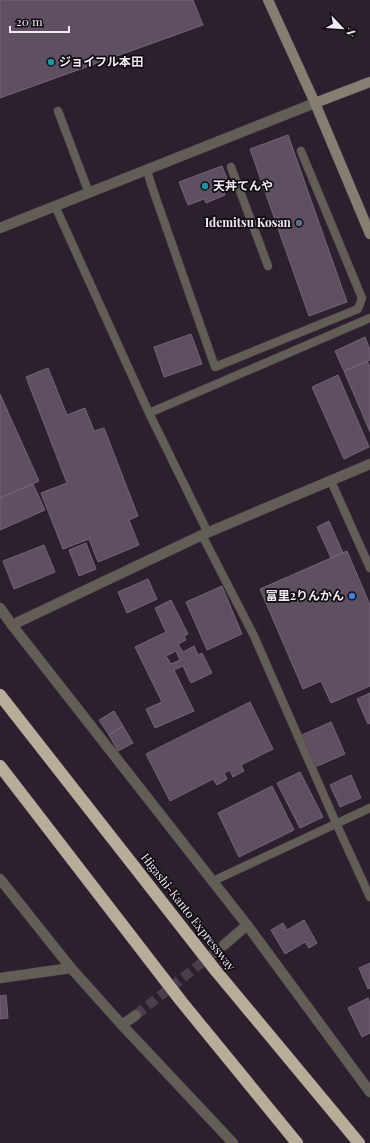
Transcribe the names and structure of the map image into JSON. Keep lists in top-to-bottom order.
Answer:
{
  "streets": {
    "highway": ["Higashi-Kanto Expressway"]
  },
  "places": [
    "ジョイフル本田",
    "天丼てんや",
    "Idemitsu Kosan",
    "富里2りんかん"
  ],
  "scale_bar": "20 m",
  "north": "bottom right"
}
